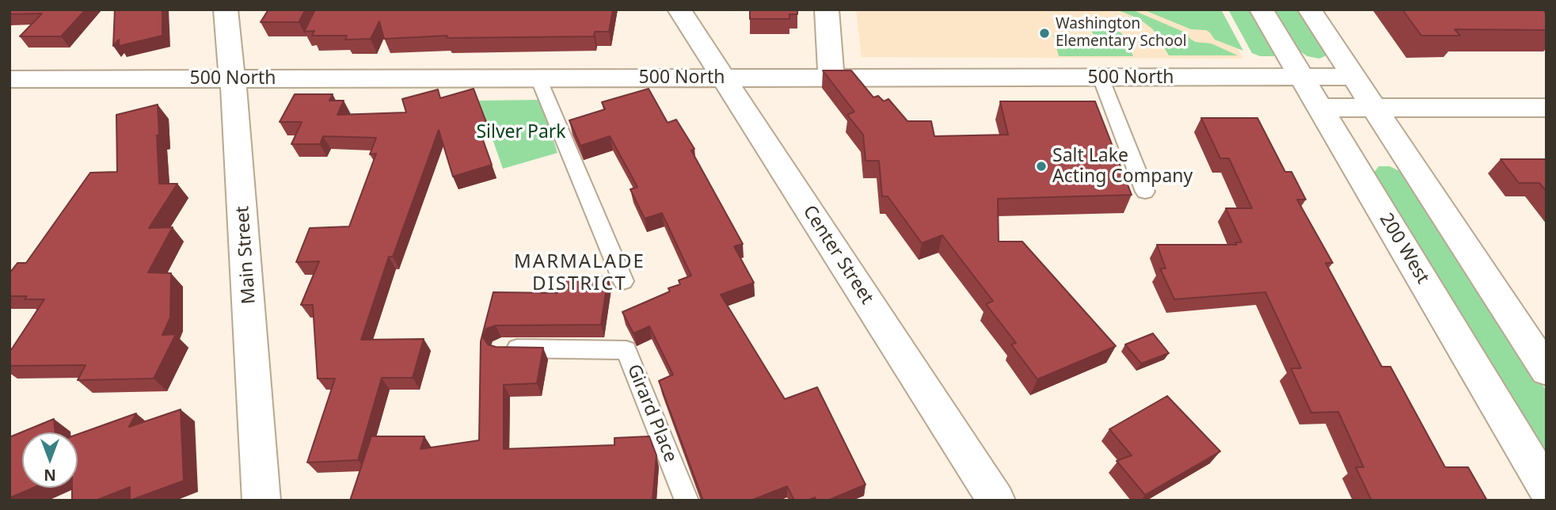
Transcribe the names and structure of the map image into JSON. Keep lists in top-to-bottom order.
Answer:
{
  "streets": {
    "street": [
      "500 North",
      "200 West",
      "Main Street",
      "Center Street"
    ],
    "lane": ["Girard Place"]
  },
  "crossings": [
    ["500 North", "200 West"],
    ["500 North", "Main Street"],
    ["500 North", "Center Street"]
  ],
  "districts": ["MARMALADE DISTRICT"],
  "parks": ["Silver Park"],
  "places": ["Washington Elementary School", "Salt Lake Acting Company"],
  "north": "bottom"
}
